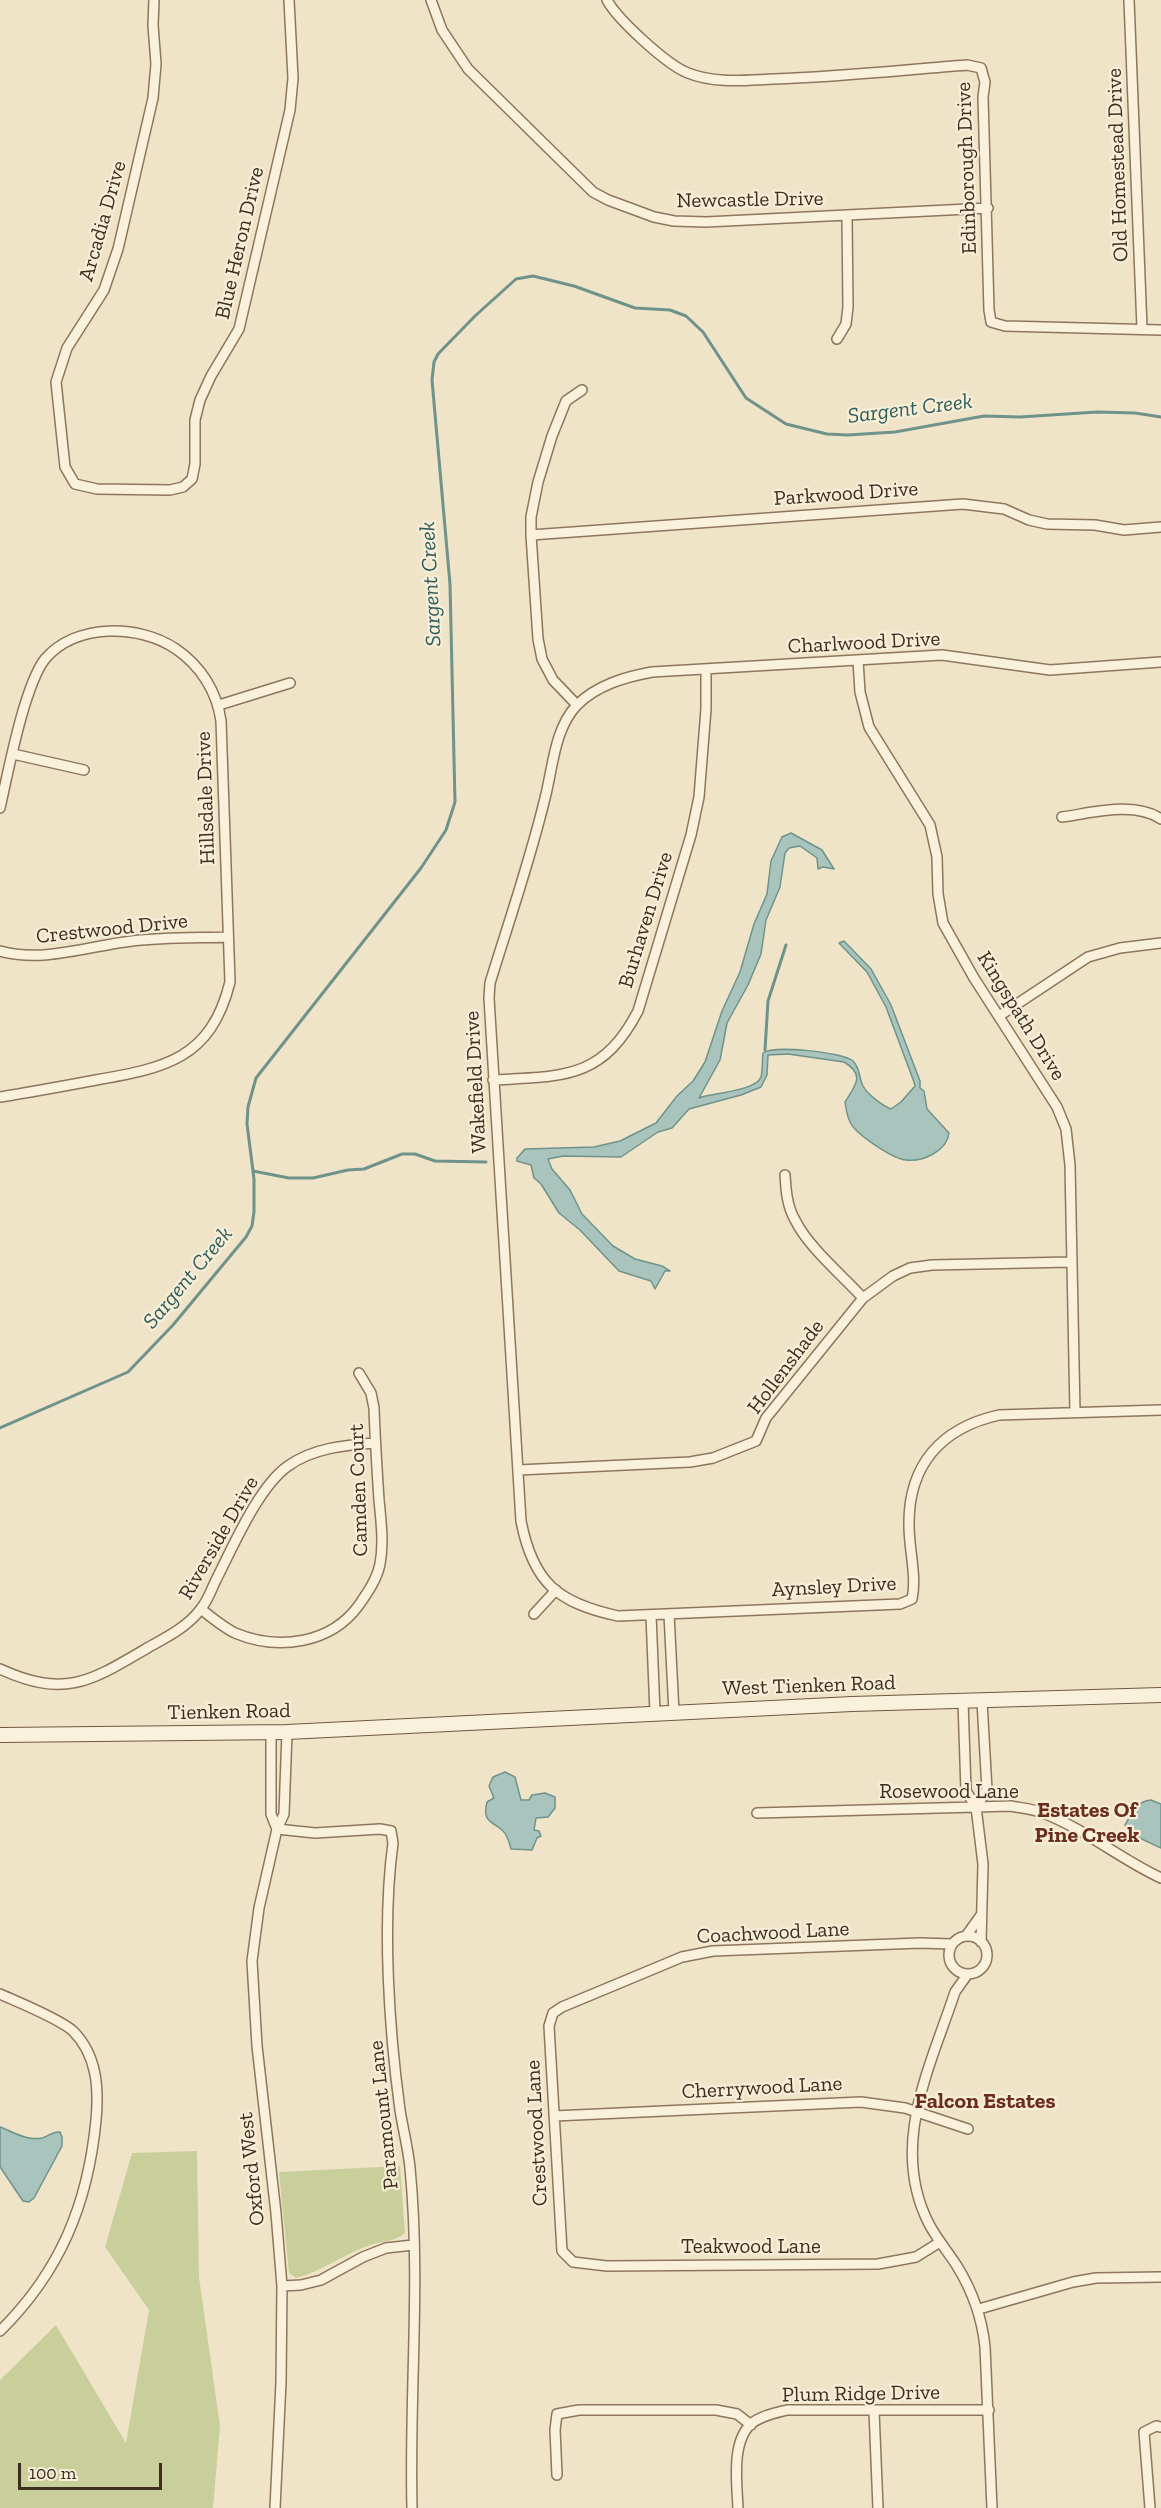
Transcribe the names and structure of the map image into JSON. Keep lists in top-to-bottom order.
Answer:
{
  "streets": {
    "street": [
      "Old Homestead Drive",
      "Edinborough Drive",
      "Newcastle Drive",
      "Arcadia Drive",
      "Blue Heron Drive",
      "Parkwood Drive",
      "Charlwood Drive",
      "Hillsdale Drive",
      "Burhaven Drive",
      "Crestwood Drive",
      "Kingspath Drive",
      "Wakefield Drive",
      "Hollenshade",
      "Camden Court",
      "Riverside Drive",
      "Aynsley Drive",
      "West Tienken Road",
      "Tienken Road",
      "Rosewood Lane",
      "Coachwood Lane",
      "Cherrywood Lane",
      "Paramount Lane",
      "Crestwood Lane",
      "Oxford West",
      "Teakwood Lane",
      "Plum Ridge Drive"
    ]
  },
  "crossings": [
    ["Old Homestead Drive", "Edinborough Drive"],
    ["Edinborough Drive", "Newcastle Drive"],
    ["Arcadia Drive", "Blue Heron Drive"],
    ["Charlwood Drive", "Burhaven Drive"],
    ["Charlwood Drive", "Kingspath Drive"],
    ["Charlwood Drive", "Wakefield Drive"],
    ["Hillsdale Drive", "Crestwood Drive"],
    ["Burhaven Drive", "Wakefield Drive"],
    ["Kingspath Drive", "Hollenshade"],
    ["Kingspath Drive", "Aynsley Drive"],
    ["Wakefield Drive", "Hollenshade"],
    ["Wakefield Drive", "Aynsley Drive"],
    ["Camden Court", "Riverside Drive"],
    ["West Tienken Road", "Tienken Road"],
    ["Tienken Road", "Oxford West"],
    ["Coachwood Lane", "Crestwood Lane"],
    ["Cherrywood Lane", "Crestwood Lane"],
    ["Paramount Lane", "Oxford West"],
    ["Crestwood Lane", "Teakwood Lane"]
  ],
  "districts": ["Estates Of Pine Creek", "Falcon Estates"],
  "water": ["Sargent Creek"],
  "scale_bar": "100 m"
}
